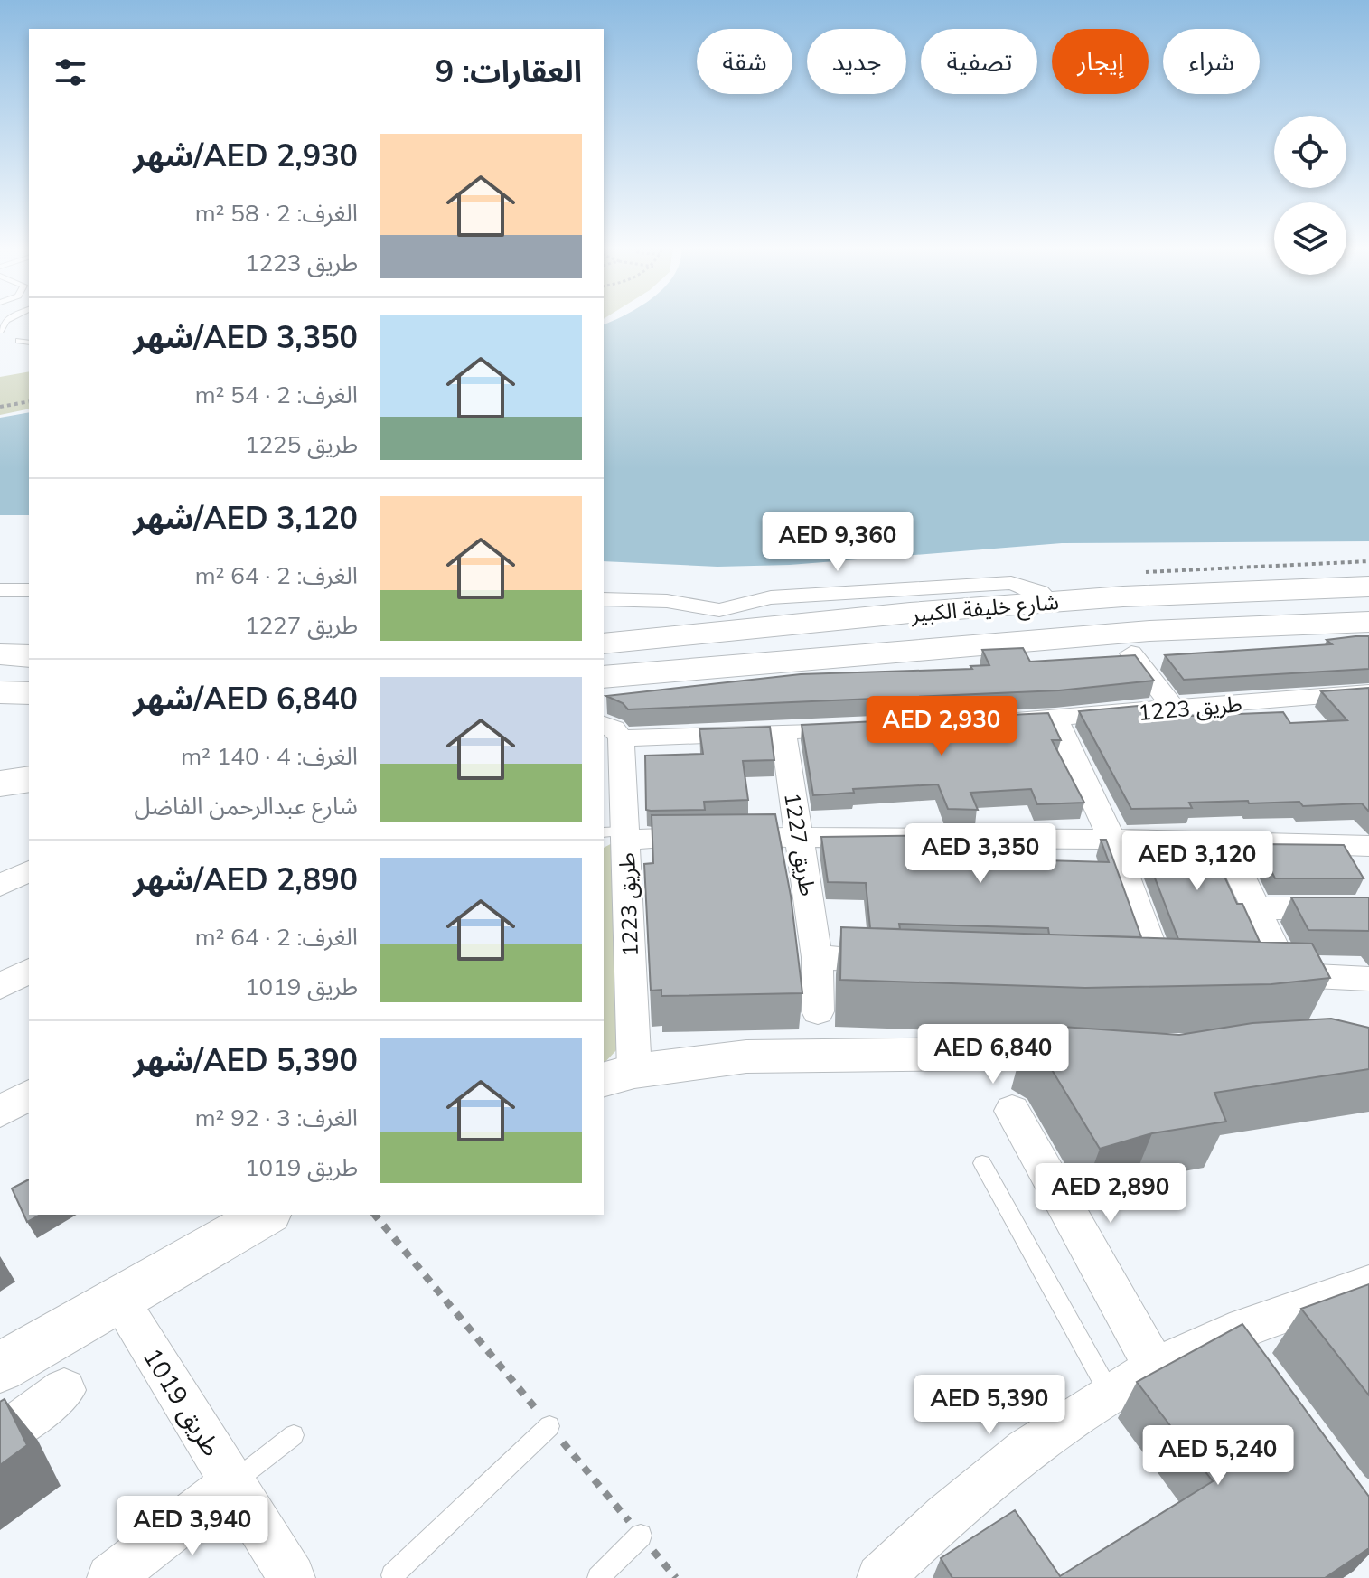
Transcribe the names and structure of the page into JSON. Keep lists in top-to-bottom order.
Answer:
{
  "streets": {
    "main road": ["شارع خليفة الكبير"],
    "street": ["طريق 1223", "طريق 1227", "طريق 1019"]
  },
  "crossings": [
    ["طريق 1223", "طريق 1227"]
  ],
  "page": {
    "chip": [
      "شراء",
      "إيجار",
      "تصفية",
      "جديد",
      "شقة"
    ],
    "heading": "العقارات: 9",
    "list": [
      {
        "name": "AED 2,930/شهر",
        "note": "الغرف: 2 · 58 m² · طريق 1223"
      },
      {
        "name": "AED 3,350/شهر",
        "note": "الغرف: 2 · 54 m² · طريق 1225"
      },
      {
        "name": "AED 3,120/شهر",
        "note": "الغرف: 2 · 64 m² · طريق 1227"
      },
      {
        "name": "AED 6,840/شهر",
        "note": "الغرف: 4 · 140 m² · شارع عبدالرحمن الفاضل"
      },
      {
        "name": "AED 2,890/شهر",
        "note": "الغرف: 2 · 64 m² · طريق 1019"
      },
      {
        "name": "AED 5,390/شهر",
        "note": "الغرف: 3 · 92 m² · طريق 1019"
      }
    ],
    "price": [
      "AED 9,360",
      "AED 2,930",
      "AED 3,350",
      "AED 3,120",
      "AED 6,840",
      "AED 2,890",
      "AED 5,390",
      "AED 5,240",
      "AED 3,940"
    ]
  }
}
